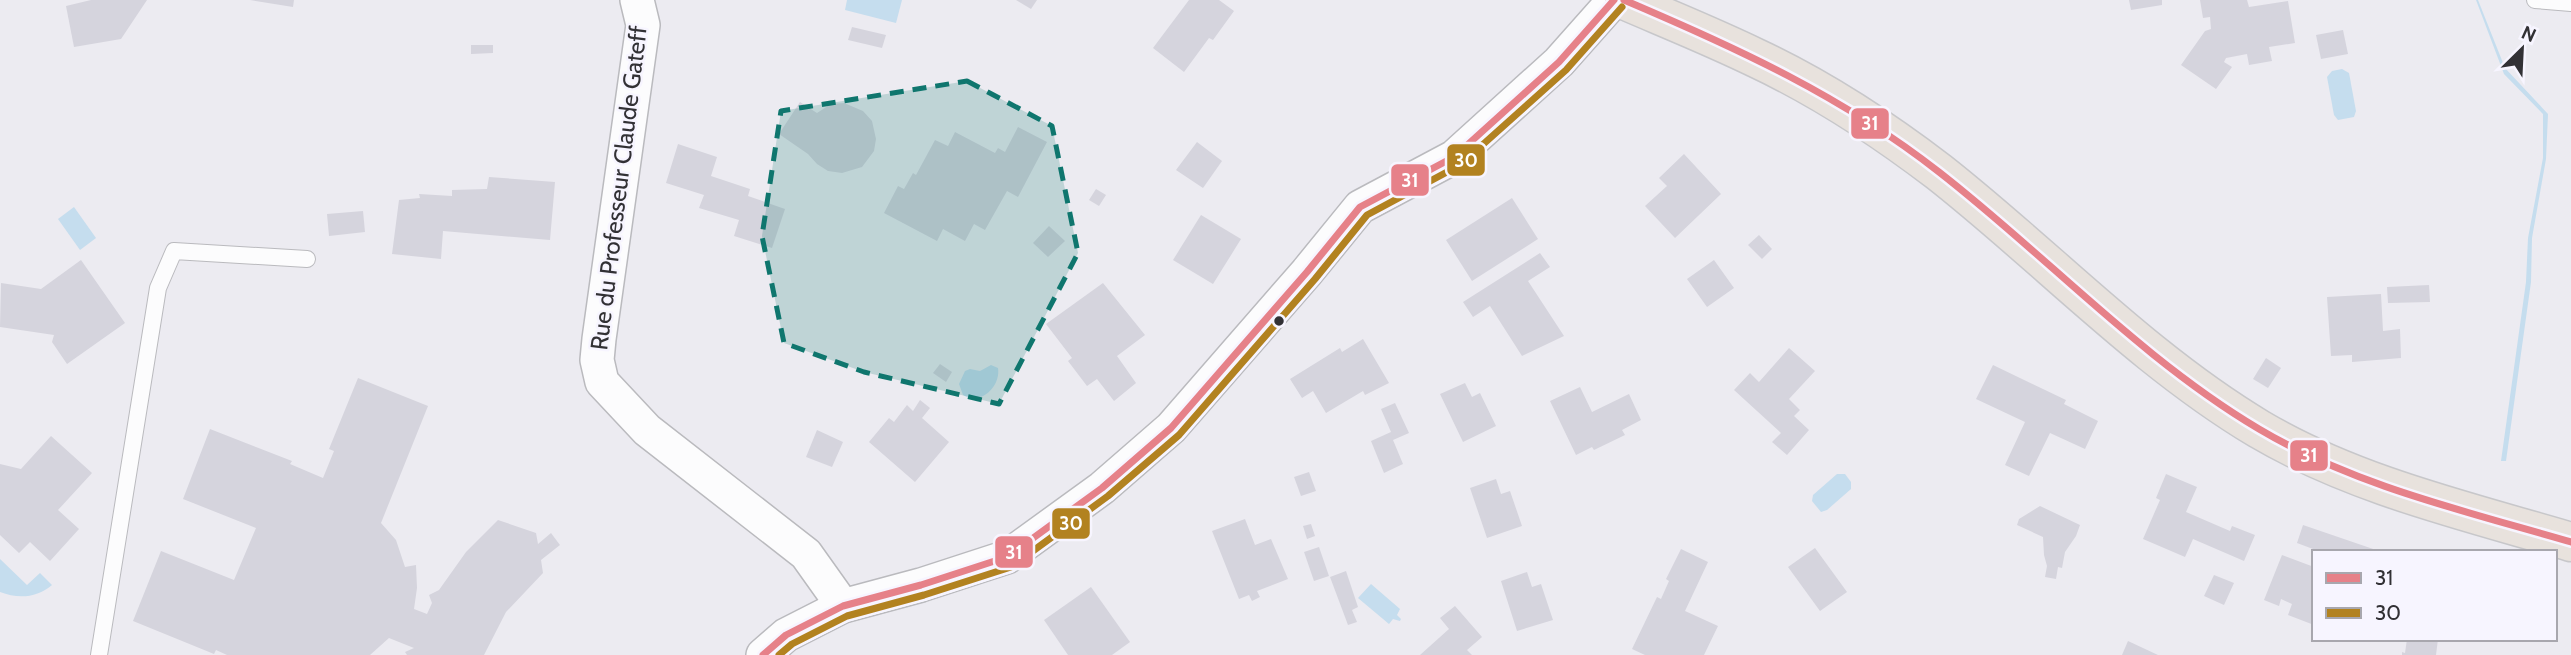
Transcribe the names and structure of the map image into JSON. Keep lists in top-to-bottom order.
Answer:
{
  "streets": {
    "street": ["Rue du Professeur Claude Gateff"]
  },
  "lines": ["transit line 31", "transit line 30"],
  "legend": ["31", "30"],
  "north": "top right"
}
